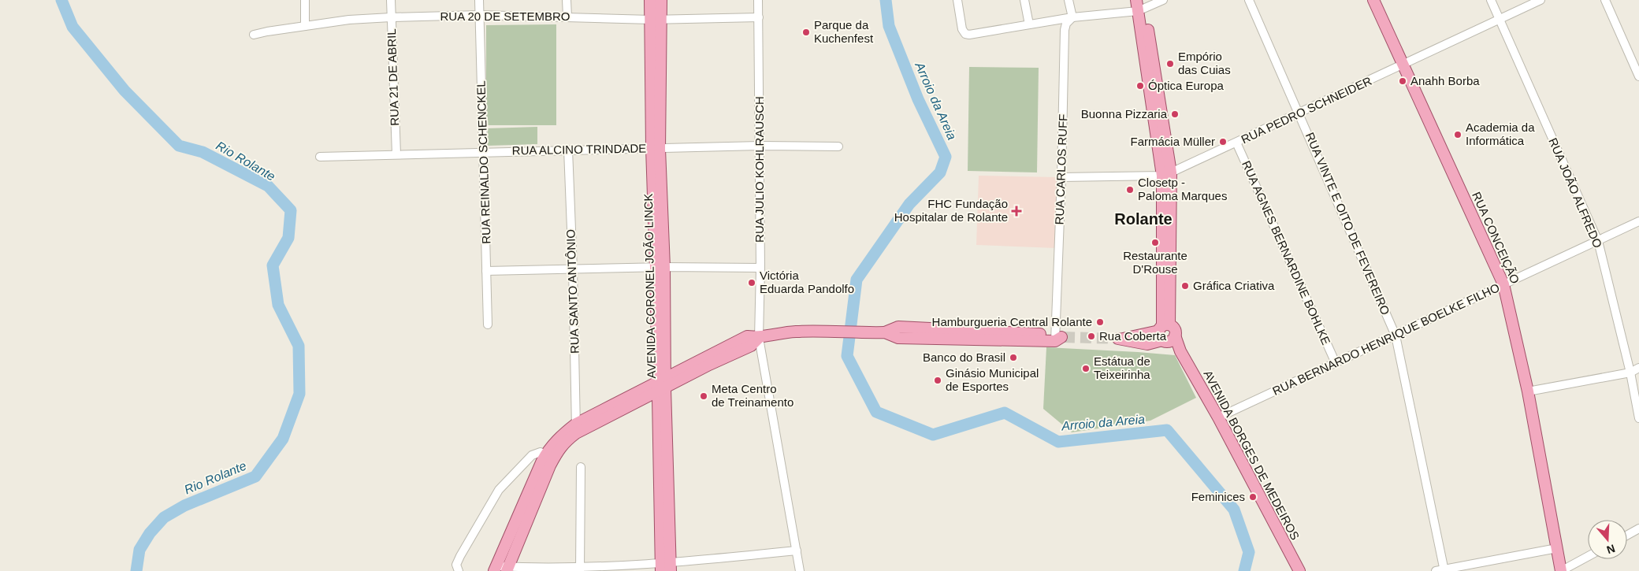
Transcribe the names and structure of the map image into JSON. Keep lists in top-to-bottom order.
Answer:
{
  "streets": {
    "main road": ["RUA CONCEIÇÃO", "AVENIDA CORONEL JOÃO LINCK", "AVENIDA BORGES DE MEDEIROS"],
    "street": [
      "RUA 20 DE SETEMBRO",
      "RUA 21 DE ABRIL",
      "RUA PEDRO SCHNEIDER",
      "RUA ALCINO TRINDADE",
      "RUA REINALDO SCHENCKEL",
      "RUA JULIO KOHLRAUSCH",
      "RUA CARLOS RUFF",
      "RUA JOÃO ALFREDO",
      "RUA VINTE E OITO DE FEVEREIRO",
      "RUA AGNES BERNARDINE BOHLKE",
      "RUA SANTO ANTÔNIO",
      "RUA BERNARDO HENRIQUE BOELKE FILHO"
    ]
  },
  "crossings": [
    ["RUA 20 DE SETEMBRO", "RUA 21 DE ABRIL"],
    ["RUA 20 DE SETEMBRO", "RUA REINALDO SCHENCKEL"],
    ["RUA 20 DE SETEMBRO", "RUA JULIO KOHLRAUSCH"],
    ["RUA 20 DE SETEMBRO", "AVENIDA CORONEL JOÃO LINCK"],
    ["RUA 21 DE ABRIL", "RUA ALCINO TRINDADE"],
    ["RUA PEDRO SCHNEIDER", "RUA CARLOS RUFF"],
    ["RUA PEDRO SCHNEIDER", "RUA JOÃO ALFREDO"],
    ["RUA PEDRO SCHNEIDER", "RUA VINTE E OITO DE FEVEREIRO"],
    ["RUA PEDRO SCHNEIDER", "RUA CONCEIÇÃO"],
    ["RUA PEDRO SCHNEIDER", "RUA AGNES BERNARDINE BOHLKE"],
    ["RUA ALCINO TRINDADE", "RUA REINALDO SCHENCKEL"],
    ["RUA ALCINO TRINDADE", "RUA JULIO KOHLRAUSCH"],
    ["RUA ALCINO TRINDADE", "AVENIDA CORONEL JOÃO LINCK"],
    ["RUA ALCINO TRINDADE", "RUA SANTO ANTÔNIO"],
    ["RUA JOÃO ALFREDO", "RUA BERNARDO HENRIQUE BOELKE FILHO"],
    ["RUA VINTE E OITO DE FEVEREIRO", "RUA BERNARDO HENRIQUE BOELKE FILHO"],
    ["RUA CONCEIÇÃO", "RUA BERNARDO HENRIQUE BOELKE FILHO"],
    ["RUA AGNES BERNARDINE BOHLKE", "RUA BERNARDO HENRIQUE BOELKE FILHO"],
    ["RUA BERNARDO HENRIQUE BOELKE FILHO", "AVENIDA BORGES DE MEDEIROS"]
  ],
  "districts": ["Rolante"],
  "water": ["Arroio da Areia", "Rio Rolante"],
  "places": {
    "other": [
      "Parque da Kuchenfest",
      "Empório das Cuias",
      "Anahh Borba",
      "Óptica Europa",
      "Buonna Pizzaria",
      "Academia da Informática",
      "Farmácia Müller",
      "Closetp - Paloma Marques",
      "Restaurante D'Rouse",
      "Victória Eduarda Pandolfo",
      "Gráfica Criativa",
      "Hamburgueria Central Rolante",
      "Rua Coberta",
      "Banco do Brasil",
      "Estátua de Teixeirinha",
      "Ginásio Municipal de Esportes",
      "Meta Centro de Treinamento",
      "Feminices"
    ],
    "health": ["FHC Fundação Hospitalar de Rolante"]
  },
  "north": "bottom"
}
